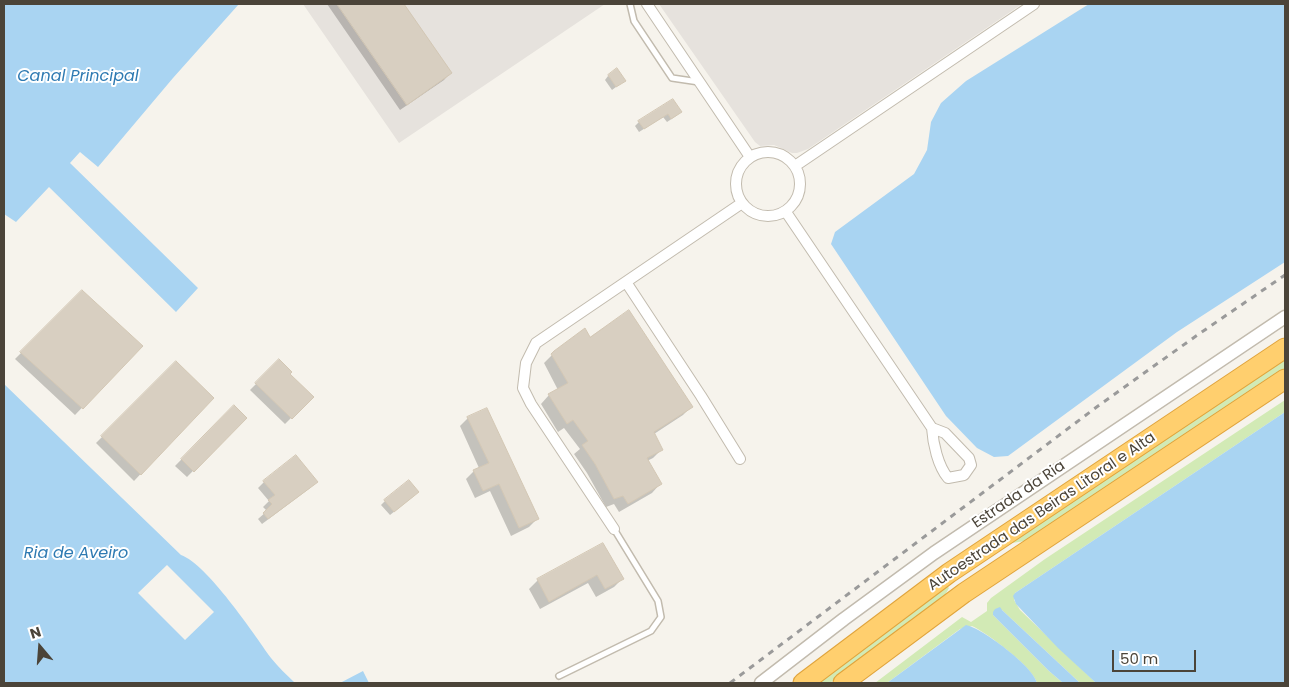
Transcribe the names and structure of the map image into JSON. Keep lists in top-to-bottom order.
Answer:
{
  "streets": {
    "highway": ["Autoestrada das Beiras Litoral e Alta"],
    "street": ["Estrada da Ria"]
  },
  "water": ["Canal Principal", "Ria de Aveiro"],
  "scale_bar": "50 m",
  "north": "top"
}
